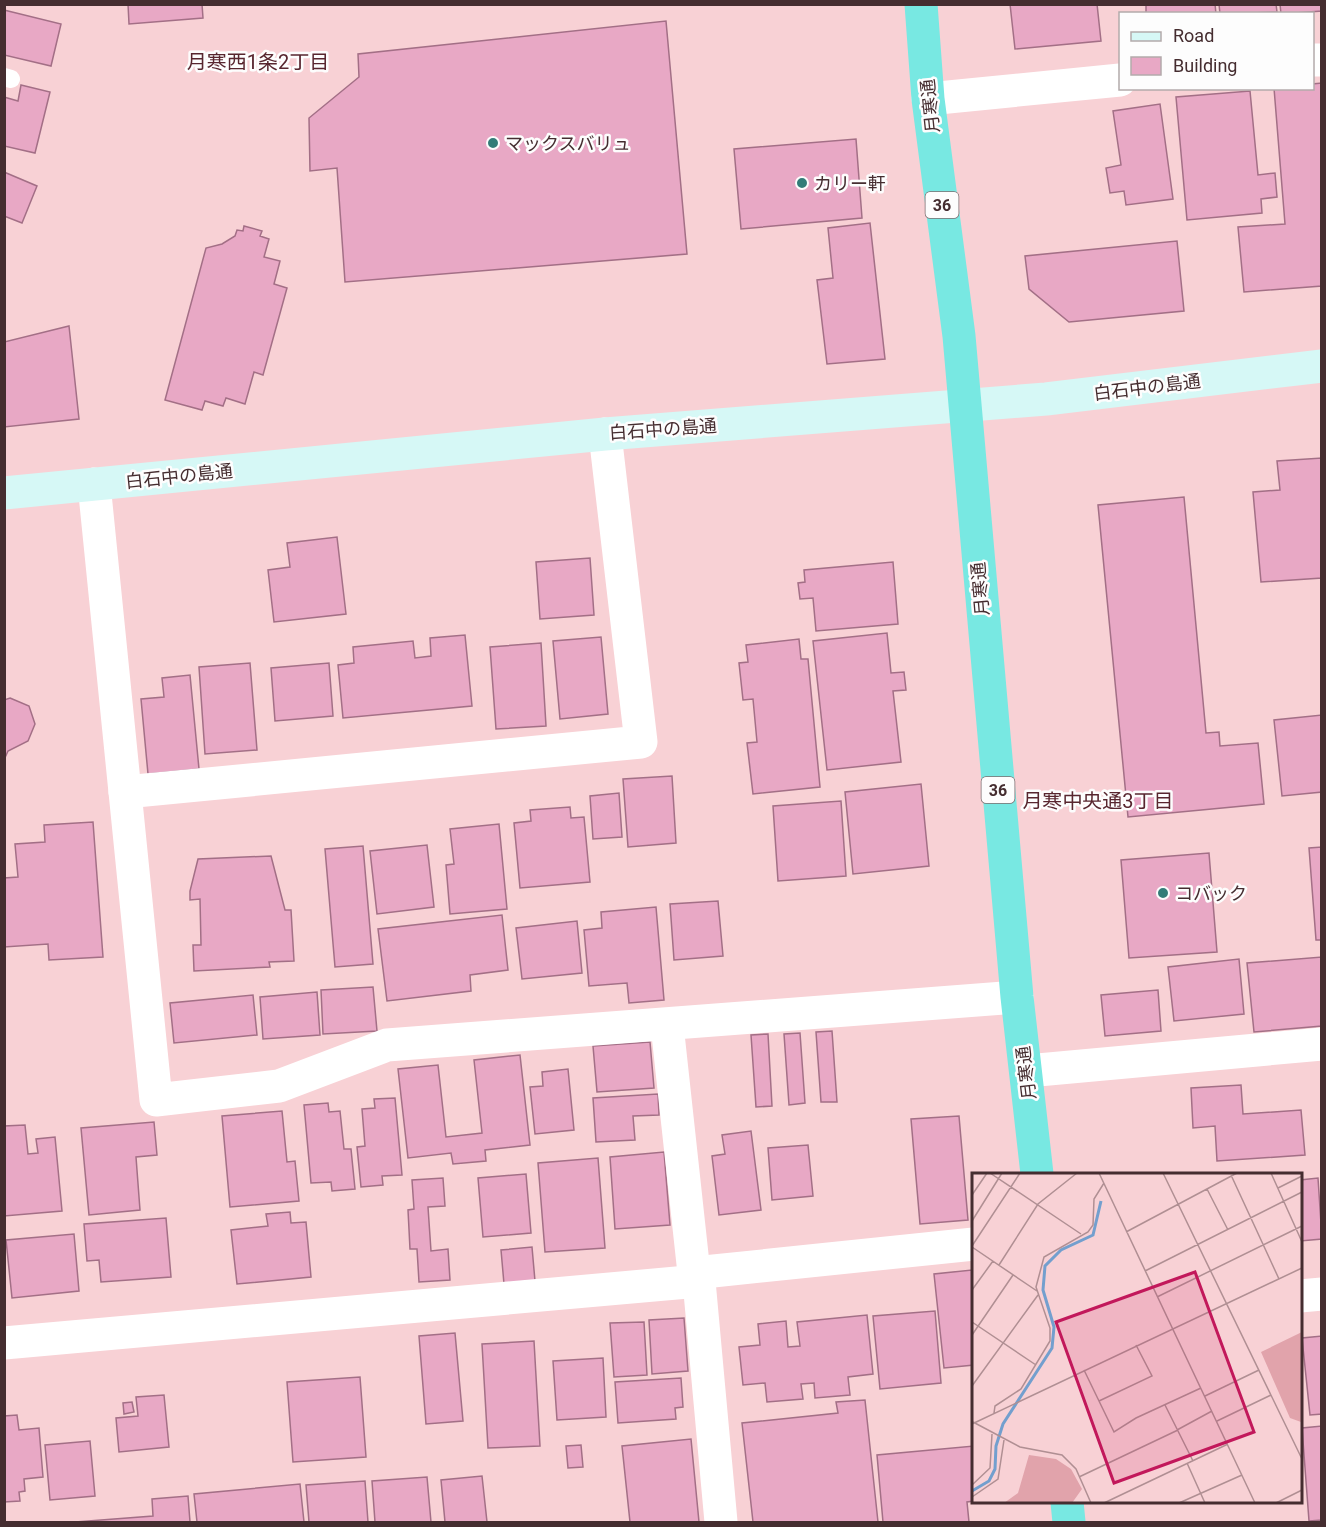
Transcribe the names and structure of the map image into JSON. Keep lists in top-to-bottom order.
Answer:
{
  "streets": {
    "highway": ["月寒通", "36"],
    "street": ["白石中の島通"]
  },
  "crossings": [
    ["月寒通", "白石中の島通"]
  ],
  "districts": ["月寒西1条2丁目", "月寒中央通3丁目"],
  "places": ["マックスバリュ", "カリー軒", "コバック"],
  "legend": ["Road", "Building"]
}
